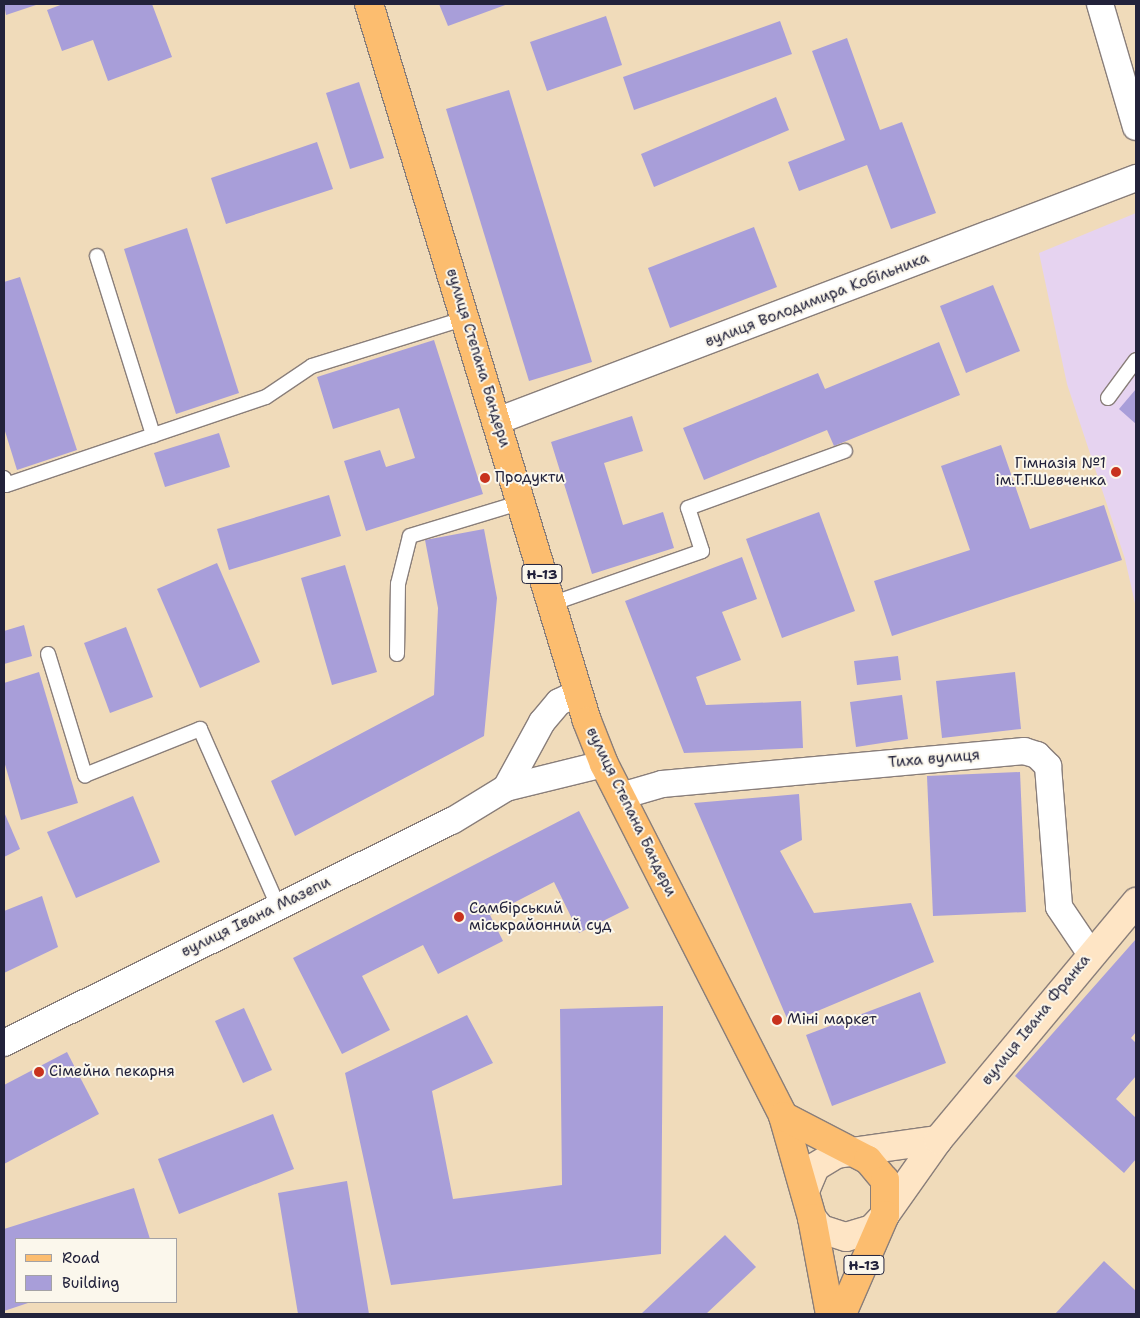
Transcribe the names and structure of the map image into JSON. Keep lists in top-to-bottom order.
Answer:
{
  "streets": {
    "main road": ["вулиця Степана Бандери", "Н-13", "вулиця Івана Франка"],
    "street": ["вулиця Володимира Кобільника", "Тиха вулиця", "вулиця Івана Мазепи"]
  },
  "crossings": [
    ["вулиця Володимира Кобільника", "вулиця Степана Бандери"],
    ["вулиця Степана Бандери", "Н-13"],
    ["вулиця Степана Бандери", "Тиха вулиця"],
    ["вулиця Степана Бандери", "вулиця Івана Мазепи"],
    ["вулиця Степана Бандери", "вулиця Івана Франка"],
    ["Н-13", "вулиця Івана Франка"],
    ["Тиха вулиця", "вулиця Івана Франка"]
  ],
  "places": [
    "Гімназія №1 ім.Т.Г.Шевченка",
    "Продукти",
    "Самбірський міськрайонний суд",
    "Міні маркет",
    "Сімейна пекарня"
  ],
  "legend": ["Road", "Building"]
}
